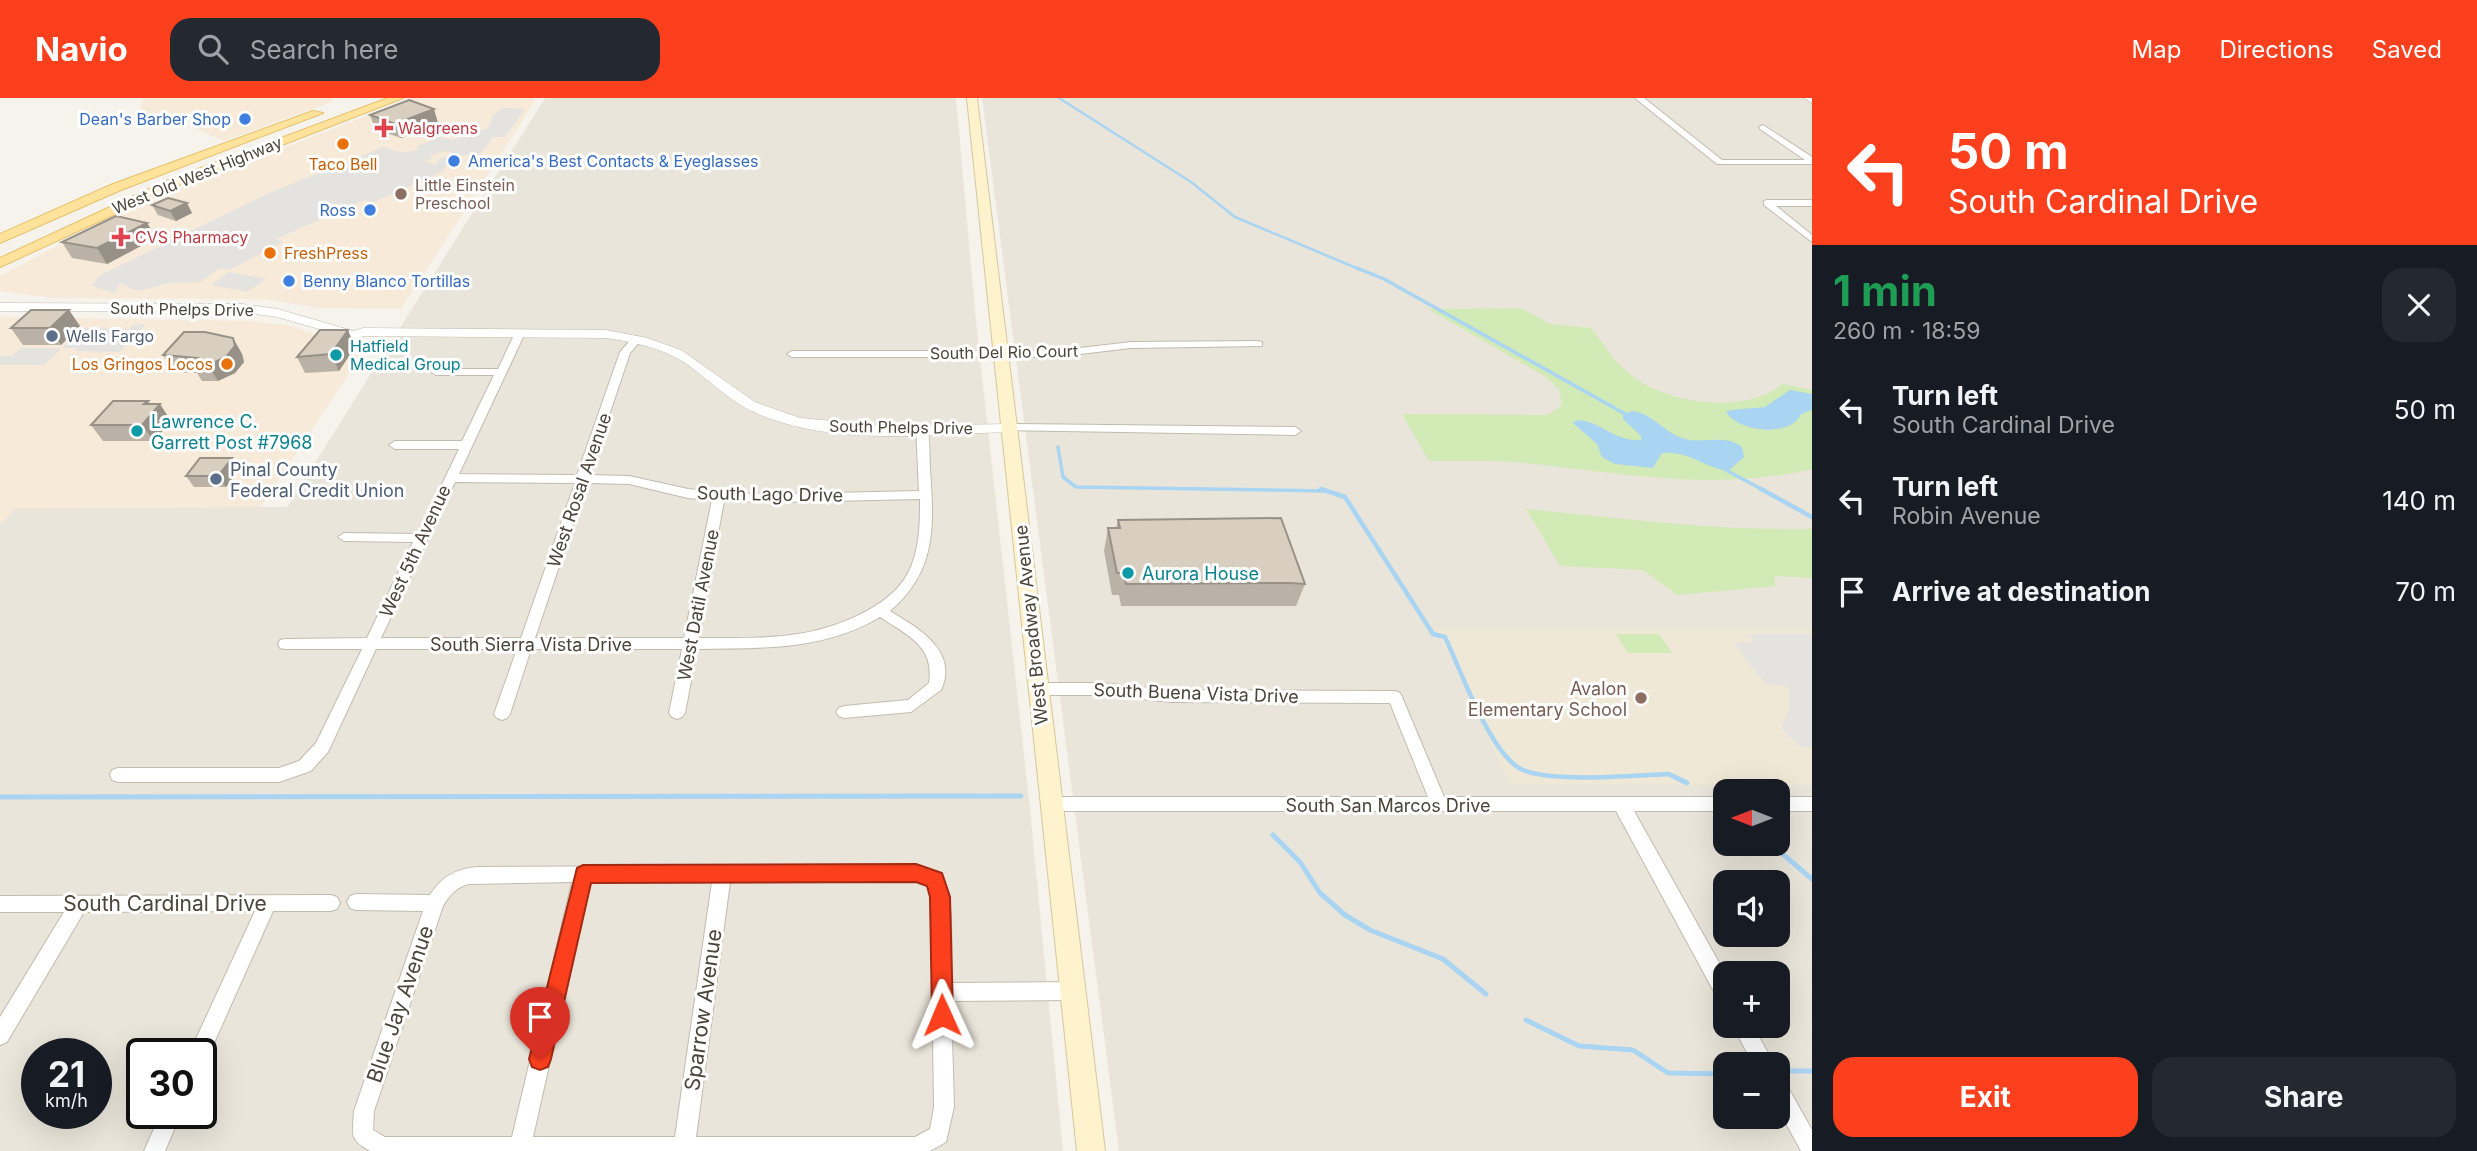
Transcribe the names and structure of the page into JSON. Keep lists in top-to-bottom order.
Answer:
{
  "streets": {
    "main road": ["West Old West Highway", "West Broadway Avenue"],
    "street": [
      "South Phelps Drive",
      "South Del Rio Court",
      "West Rosal Avenue",
      "South Lago Drive",
      "West 5th Avenue",
      "West Datil Avenue",
      "South Sierra Vista Drive",
      "South Buena Vista Drive",
      "South San Marcos Drive",
      "South Cardinal Drive",
      "Blue Jay Avenue",
      "Sparrow Avenue"
    ]
  },
  "crossings": [
    ["South Phelps Drive", "West Rosal Avenue"],
    ["South Phelps Drive", "West 5th Avenue"],
    ["South Phelps Drive", "West Broadway Avenue"],
    ["South Phelps Drive", "South Sierra Vista Drive"],
    ["South Del Rio Court", "West Broadway Avenue"],
    ["West Rosal Avenue", "South Lago Drive"],
    ["West Rosal Avenue", "South Sierra Vista Drive"],
    ["South Lago Drive", "West 5th Avenue"],
    ["South Lago Drive", "West Datil Avenue"],
    ["South Lago Drive", "South Sierra Vista Drive"],
    ["West 5th Avenue", "South Sierra Vista Drive"],
    ["West Datil Avenue", "South Sierra Vista Drive"],
    ["West Broadway Avenue", "South Buena Vista Drive"],
    ["West Broadway Avenue", "South San Marcos Drive"],
    ["South Buena Vista Drive", "South San Marcos Drive"]
  ],
  "places": {
    "other": [
      "Dean's Barber Shop",
      "Taco Bell",
      "America's Best Contacts & Eyeglasses",
      "Little Einstein Preschool",
      "Ross",
      "FreshPress",
      "Benny Blanco Tortillas",
      "Wells Fargo",
      "Hatfield Medical Group",
      "Los Gringos Locos",
      "Lawrence C. Garrett Post #7968",
      "Pinal County Federal Credit Union",
      "Aurora House",
      "Avalon Elementary School"
    ],
    "health": ["Walgreens", "CVS Pharmacy"]
  },
  "north": "left",
  "page": {
    "header": "Navio",
    "search": "Search here",
    "nav": ["Map", "Directions", "Saved"],
    "turn": ["50 m", "South Cardinal Drive"],
    "heading": ["1 min", "260 m · 18:59"],
    "list": [
      {
        "name": "Turn left",
        "note": "South Cardinal Drive",
        "value": "50 m"
      },
      {
        "name": "Turn left",
        "note": "Robin Avenue",
        "value": "140 m"
      },
      {
        "name": "Arrive at destination",
        "value": "70 m"
      }
    ],
    "map_buttons": ["+", "−"],
    "speed": "21 km/h",
    "limit": "30",
    "buttons": ["Exit", "Share"]
  }
}
